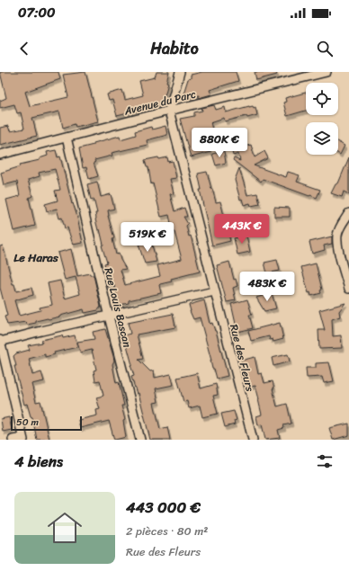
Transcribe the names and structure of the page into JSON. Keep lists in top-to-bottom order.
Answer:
{
  "streets": {
    "street": ["Avenue du Parc", "Rue Louis Bascan", "Rue des Fleurs"]
  },
  "crossings": [
    ["Avenue du Parc", "Rue Louis Bascan"],
    ["Avenue du Parc", "Rue des Fleurs"]
  ],
  "districts": ["Le Haras"],
  "scale_bar": "50 m",
  "page": {
    "status": "07:00",
    "header": "Habito",
    "price": [
      "880K €",
      "443K €",
      "519K €",
      "483K €"
    ],
    "scale": "50 m",
    "heading": "4 biens",
    "list": [
      {
        "name": "443 000 €",
        "note": "2 pièces · 80 m² · Rue des Fleurs"
      }
    ]
  }
}
